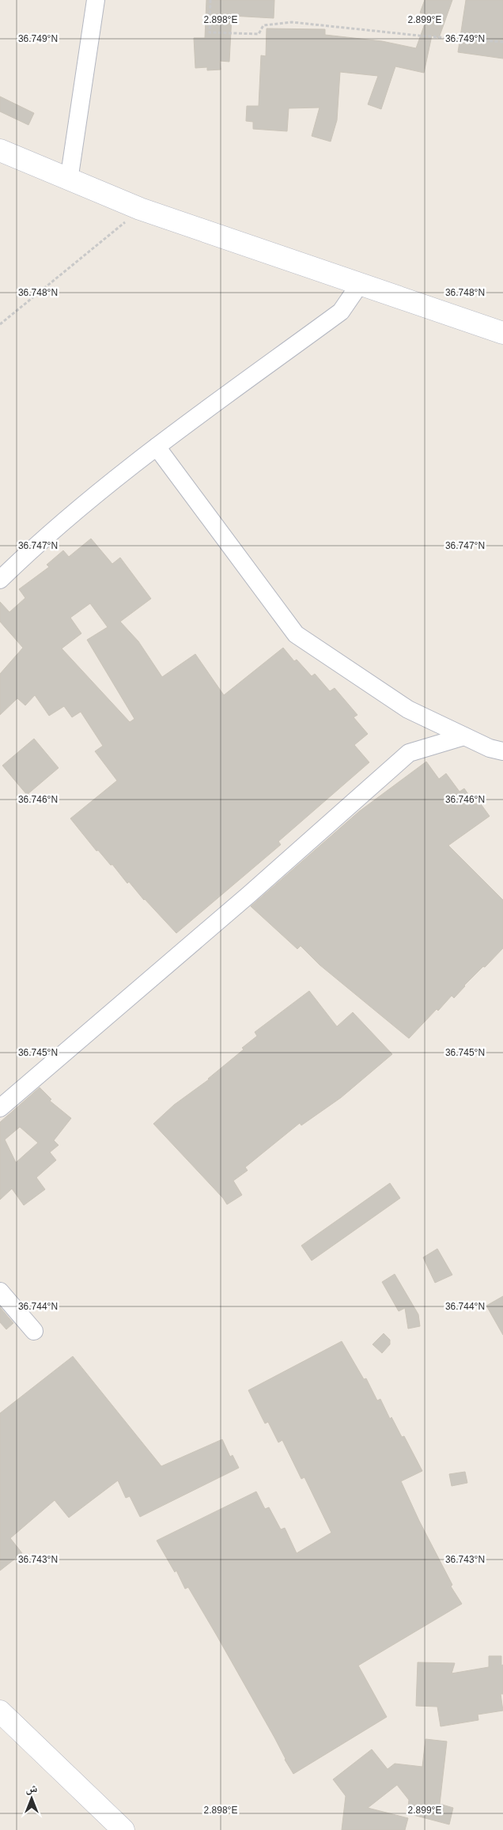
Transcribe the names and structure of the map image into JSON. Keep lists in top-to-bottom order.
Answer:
{
  "north": "top",
  "coordinates": [
    "2.898°E",
    "2.899°E",
    "36.749°N",
    "36.748°N",
    "36.747°N",
    "36.746°N",
    "36.745°N",
    "36.744°N",
    "36.743°N"
  ]
}
